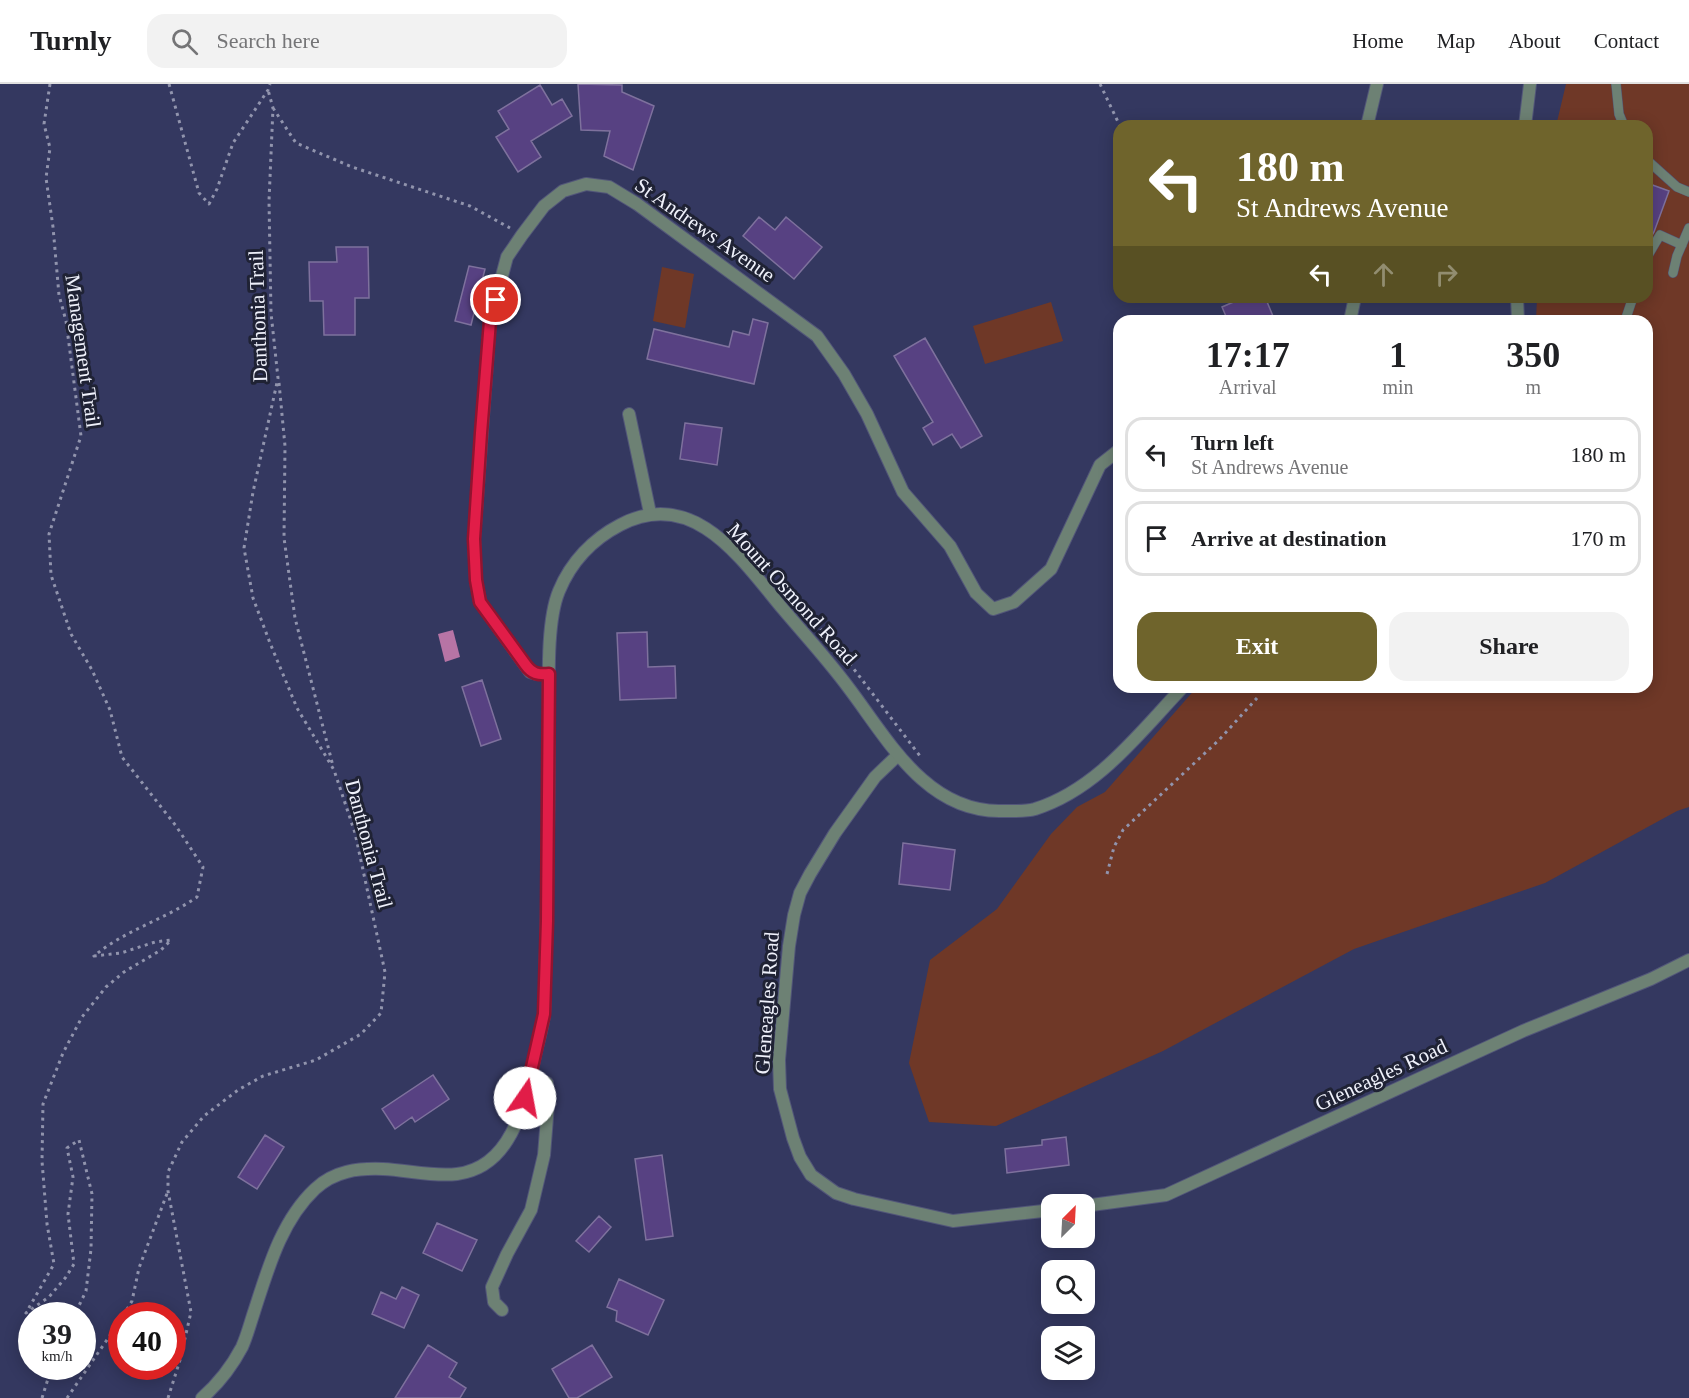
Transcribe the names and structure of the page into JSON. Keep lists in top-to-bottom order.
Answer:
{
  "streets": {
    "street": ["St Andrews Avenue", "Mount Osmond Road", "Gleneagles Road"],
    "path": ["Danthonia Trail", "Management Trail"]
  },
  "crossings": [
    ["St Andrews Avenue", "Mount Osmond Road"],
    ["Mount Osmond Road", "Gleneagles Road"]
  ],
  "north": "top right",
  "page": {
    "header": "Turnly",
    "search": "Search here",
    "nav": [
      "Home",
      "Map",
      "About",
      "Contact"
    ],
    "turn": ["180 m", "St Andrews Avenue"],
    "eta": [
      "17:17",
      "Arrival",
      "1",
      "min",
      "350",
      "m"
    ],
    "list": [
      {
        "name": "Turn left",
        "note": "St Andrews Avenue",
        "value": "180 m"
      },
      {
        "name": "Arrive at destination",
        "value": "170 m"
      }
    ],
    "buttons": ["Exit", "Share"],
    "speed": "39 km/h",
    "limit": "40"
  }
}
